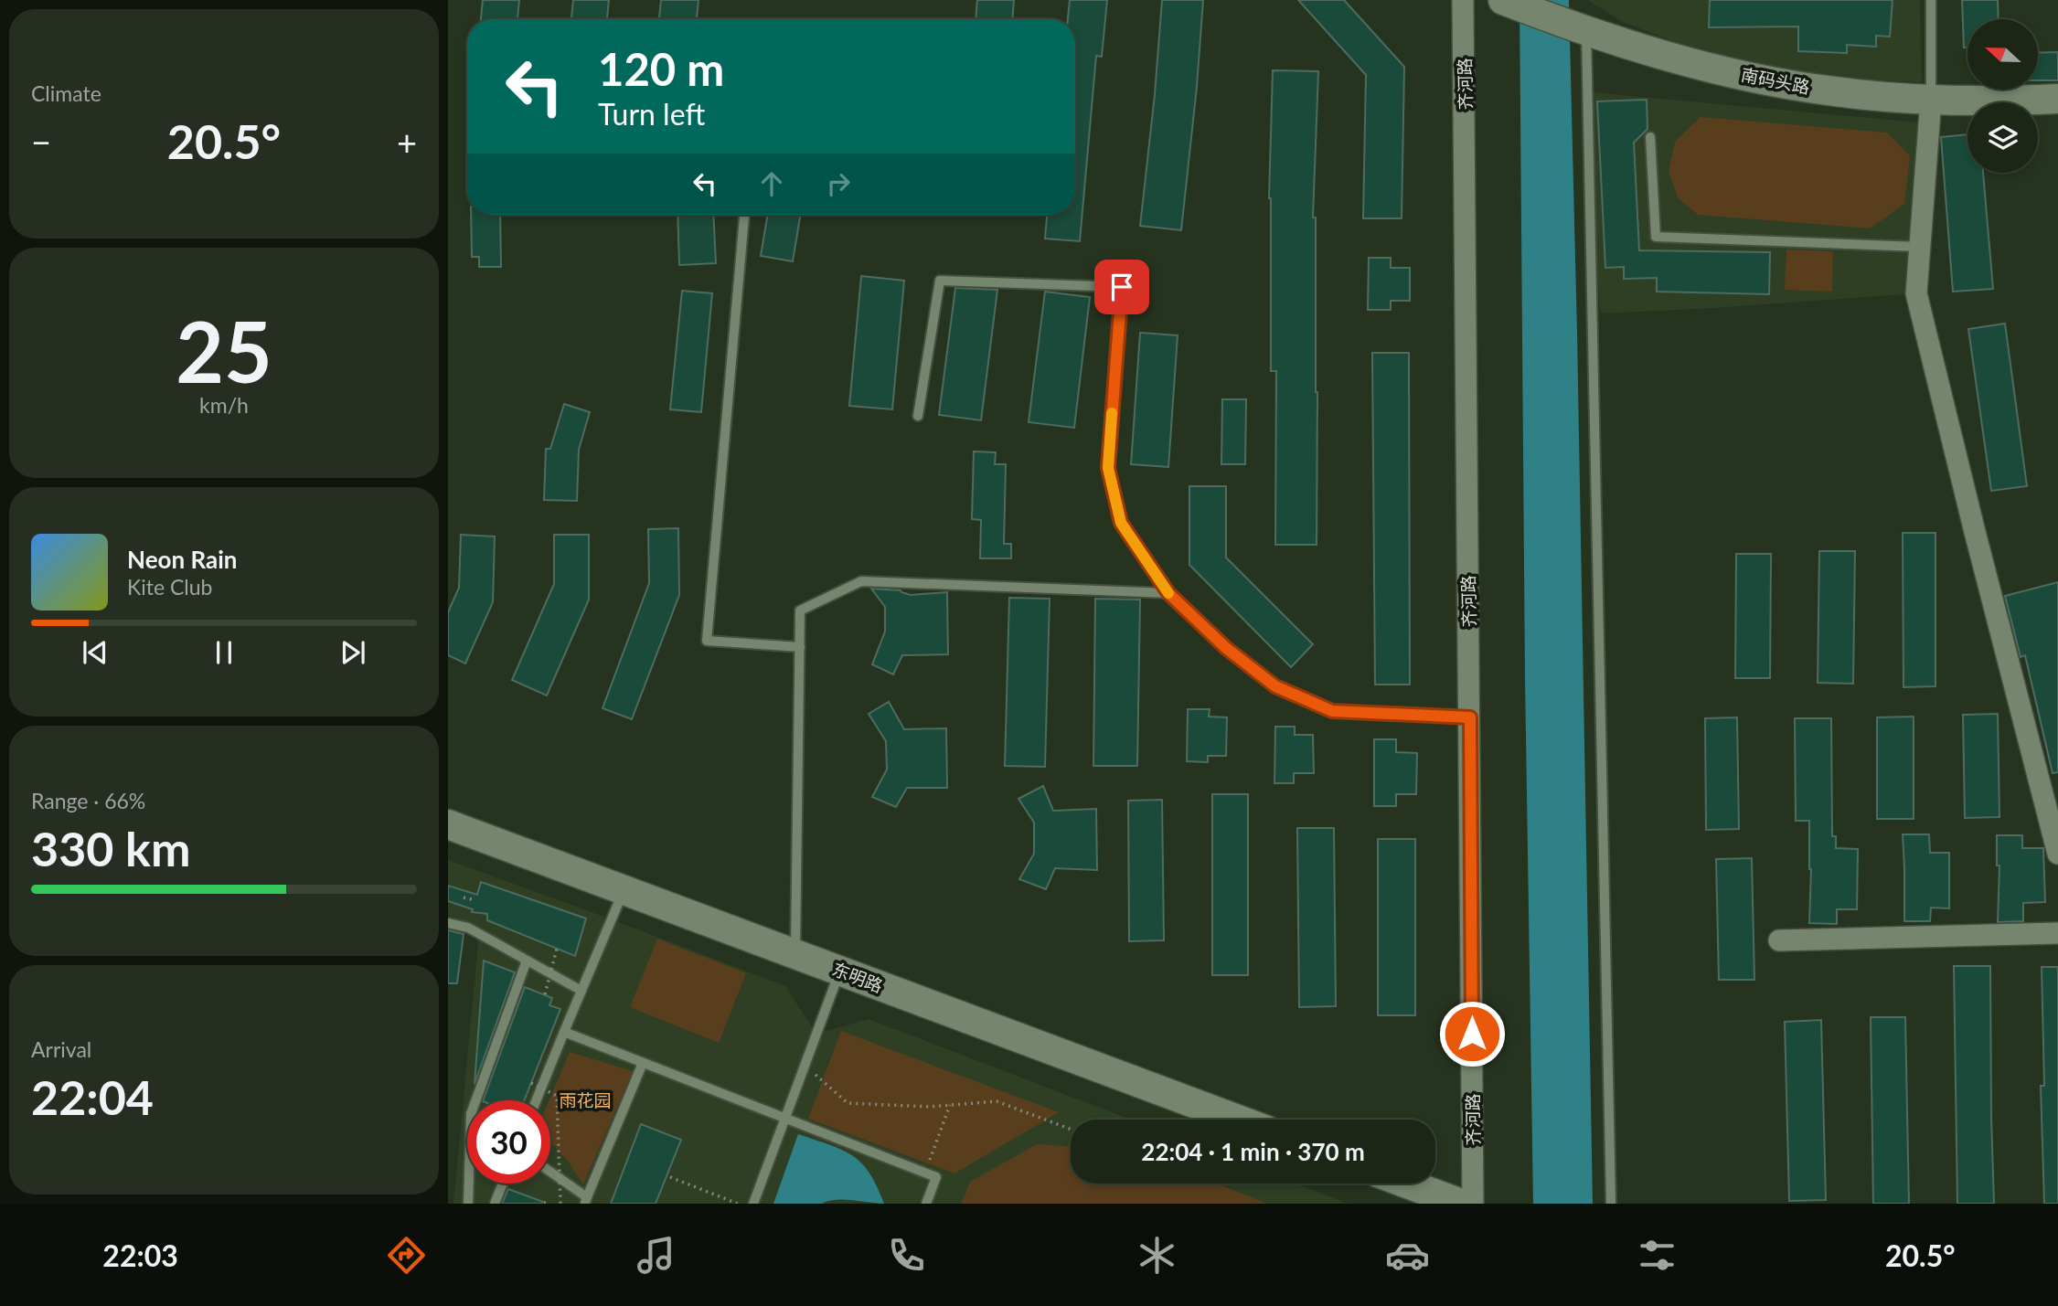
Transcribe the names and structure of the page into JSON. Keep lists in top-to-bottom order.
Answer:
{
  "streets": {
    "main road": ["南码头路", "东明路"],
    "street": ["齐河路"]
  },
  "parks": ["雨花园"],
  "north": "left",
  "page": {
    "tile": [
      "Climate",
      ["25", "km/h"],
      ["Range · 66%", "330 km"],
      ["Arrival", "22:04"]
    ],
    "turn": ["120 m", "Turn left"],
    "heat": ["−", "20.5°", "+"],
    "song": ["Neon Rain", "Kite Club"],
    "limit": "30",
    "trip": "22:04 · 1 min · 370 m",
    "tabs": ["22:03", "20.5°"]
  }
}
